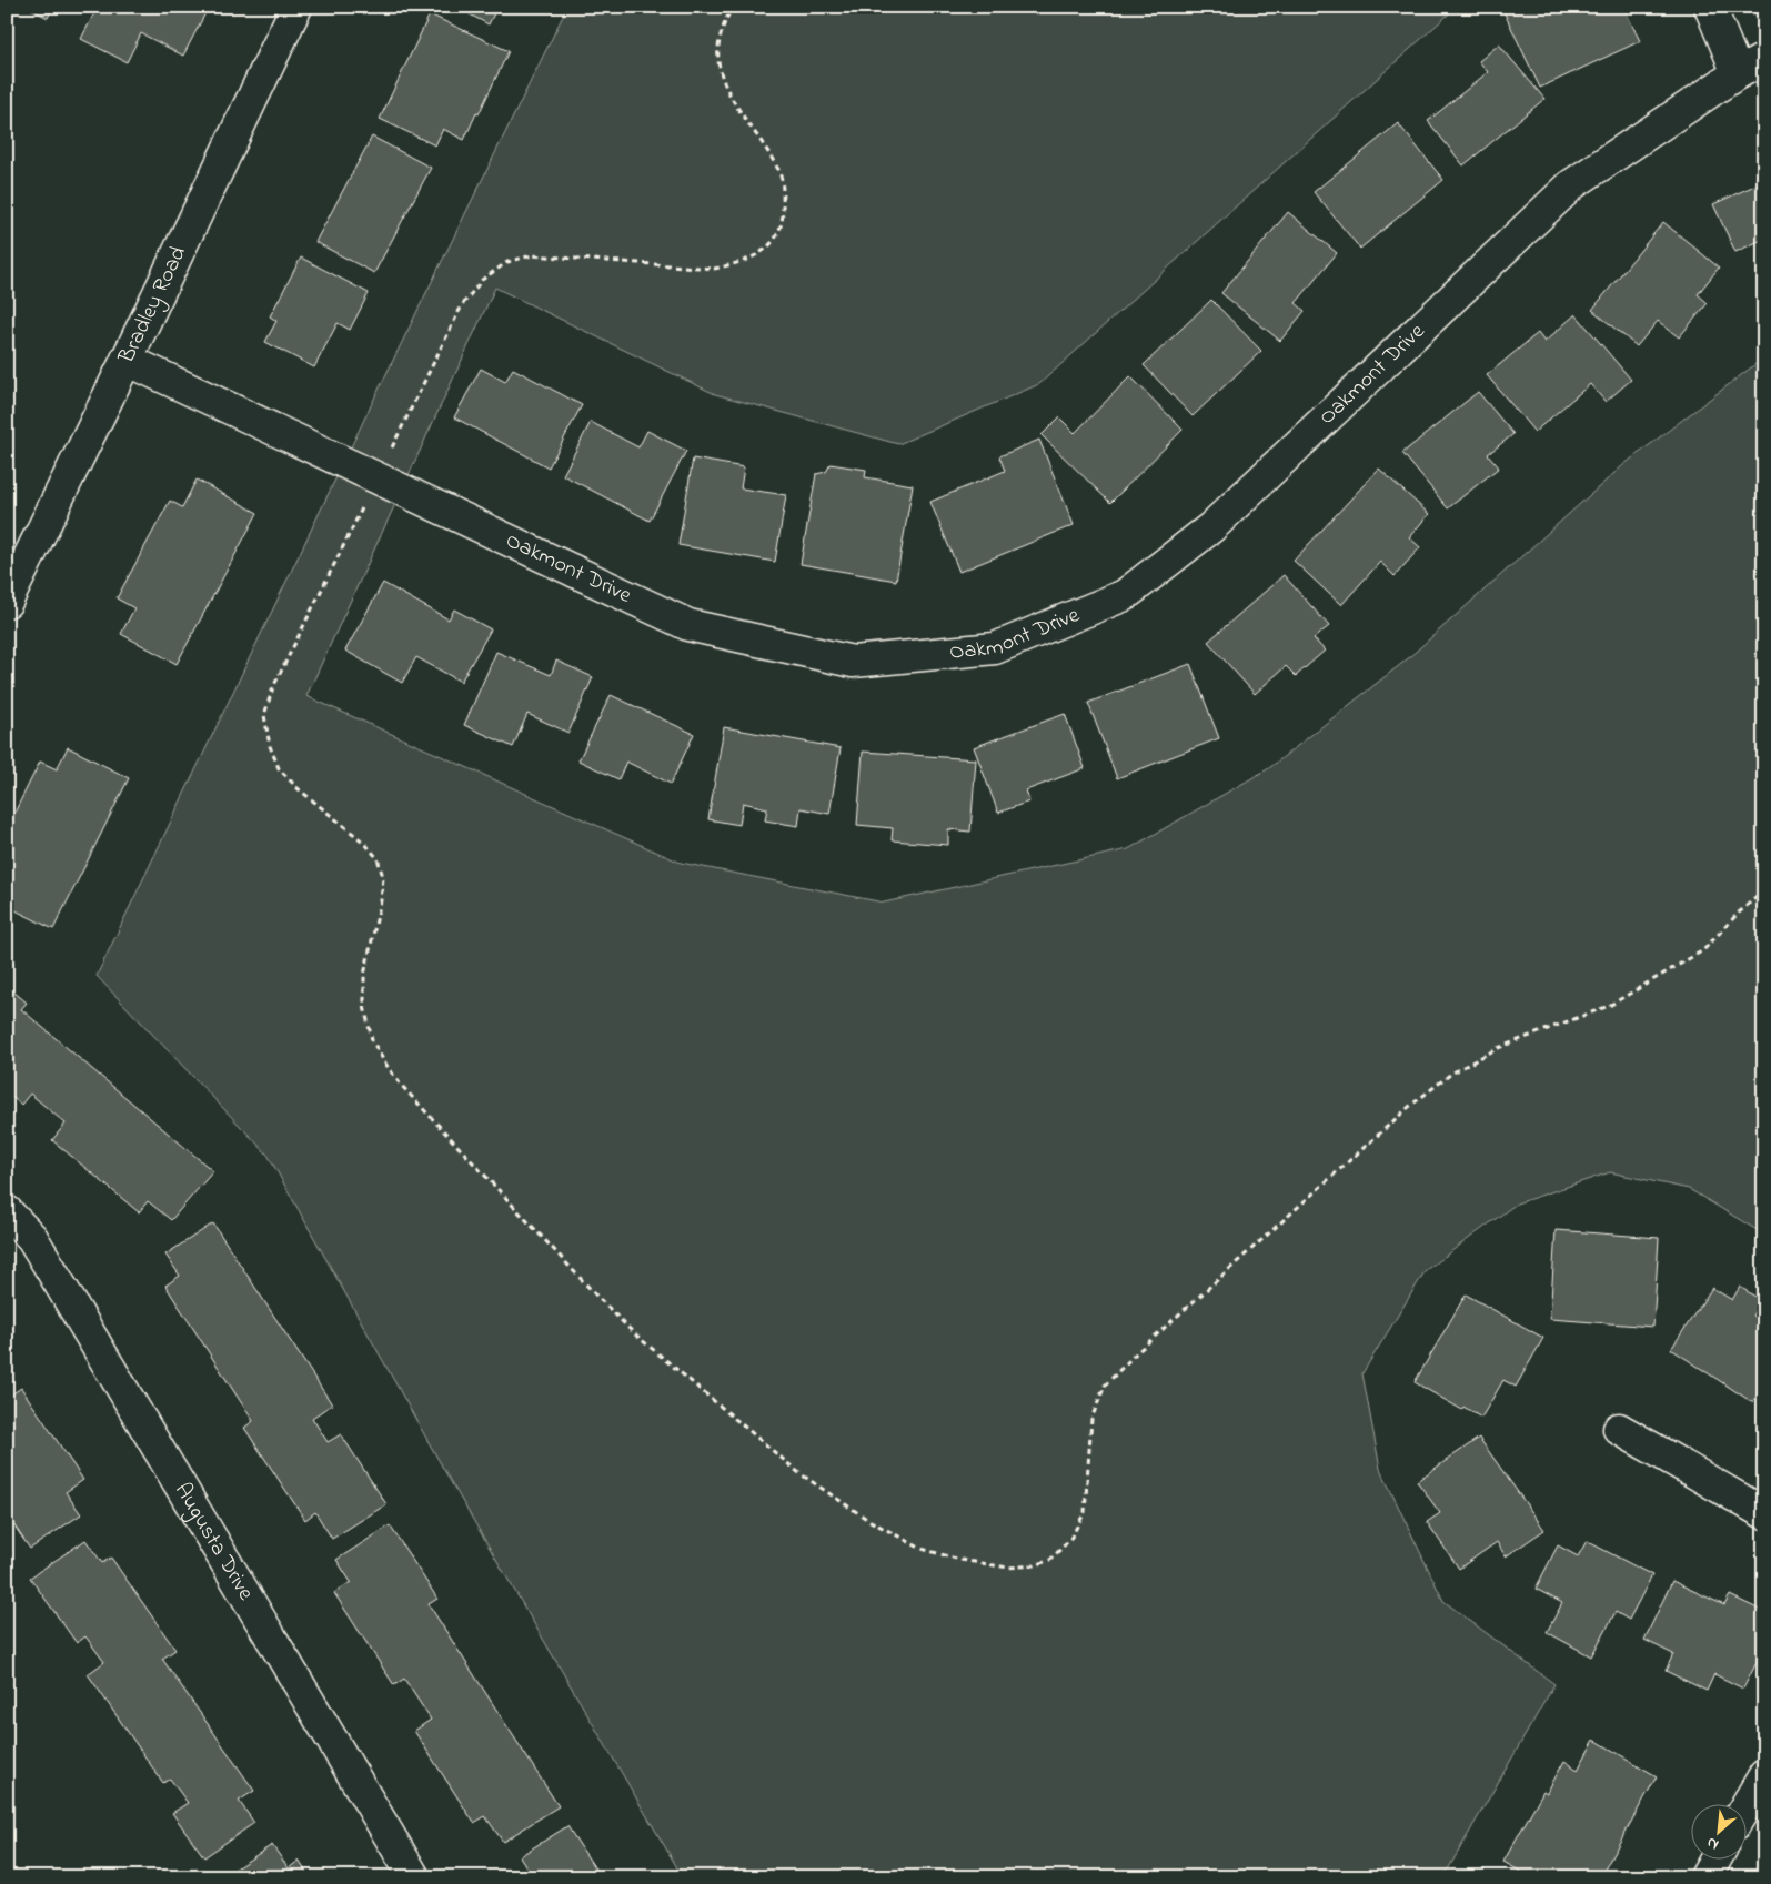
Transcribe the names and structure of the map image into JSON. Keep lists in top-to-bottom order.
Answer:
{
  "streets": {
    "street": ["Bradley Road", "Oakmont Drive", "Augusta Drive"]
  },
  "crossings": [
    ["Bradley Road", "Oakmont Drive"]
  ],
  "north": "bottom left"
}
